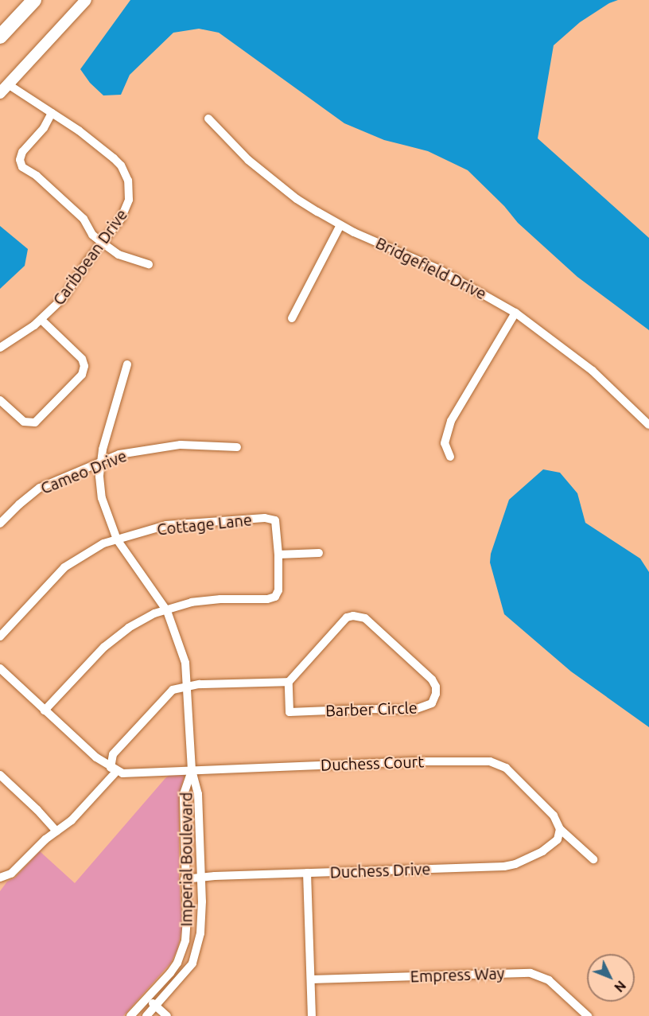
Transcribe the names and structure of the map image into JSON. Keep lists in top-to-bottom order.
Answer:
{
  "streets": {
    "street": [
      "Caribbean Drive",
      "Bridgefield Drive",
      "Cameo Drive",
      "Cottage Lane",
      "Barber Circle",
      "Duchess Court",
      "Imperial Boulevard",
      "Duchess Drive",
      "Empress Way"
    ]
  },
  "crossings": [
    ["Cameo Drive", "Imperial Boulevard"],
    ["Cottage Lane", "Imperial Boulevard"],
    ["Duchess Court", "Imperial Boulevard"],
    ["Duchess Court", "Duchess Drive"],
    ["Imperial Boulevard", "Duchess Drive"]
  ],
  "north": "bottom right"
}
